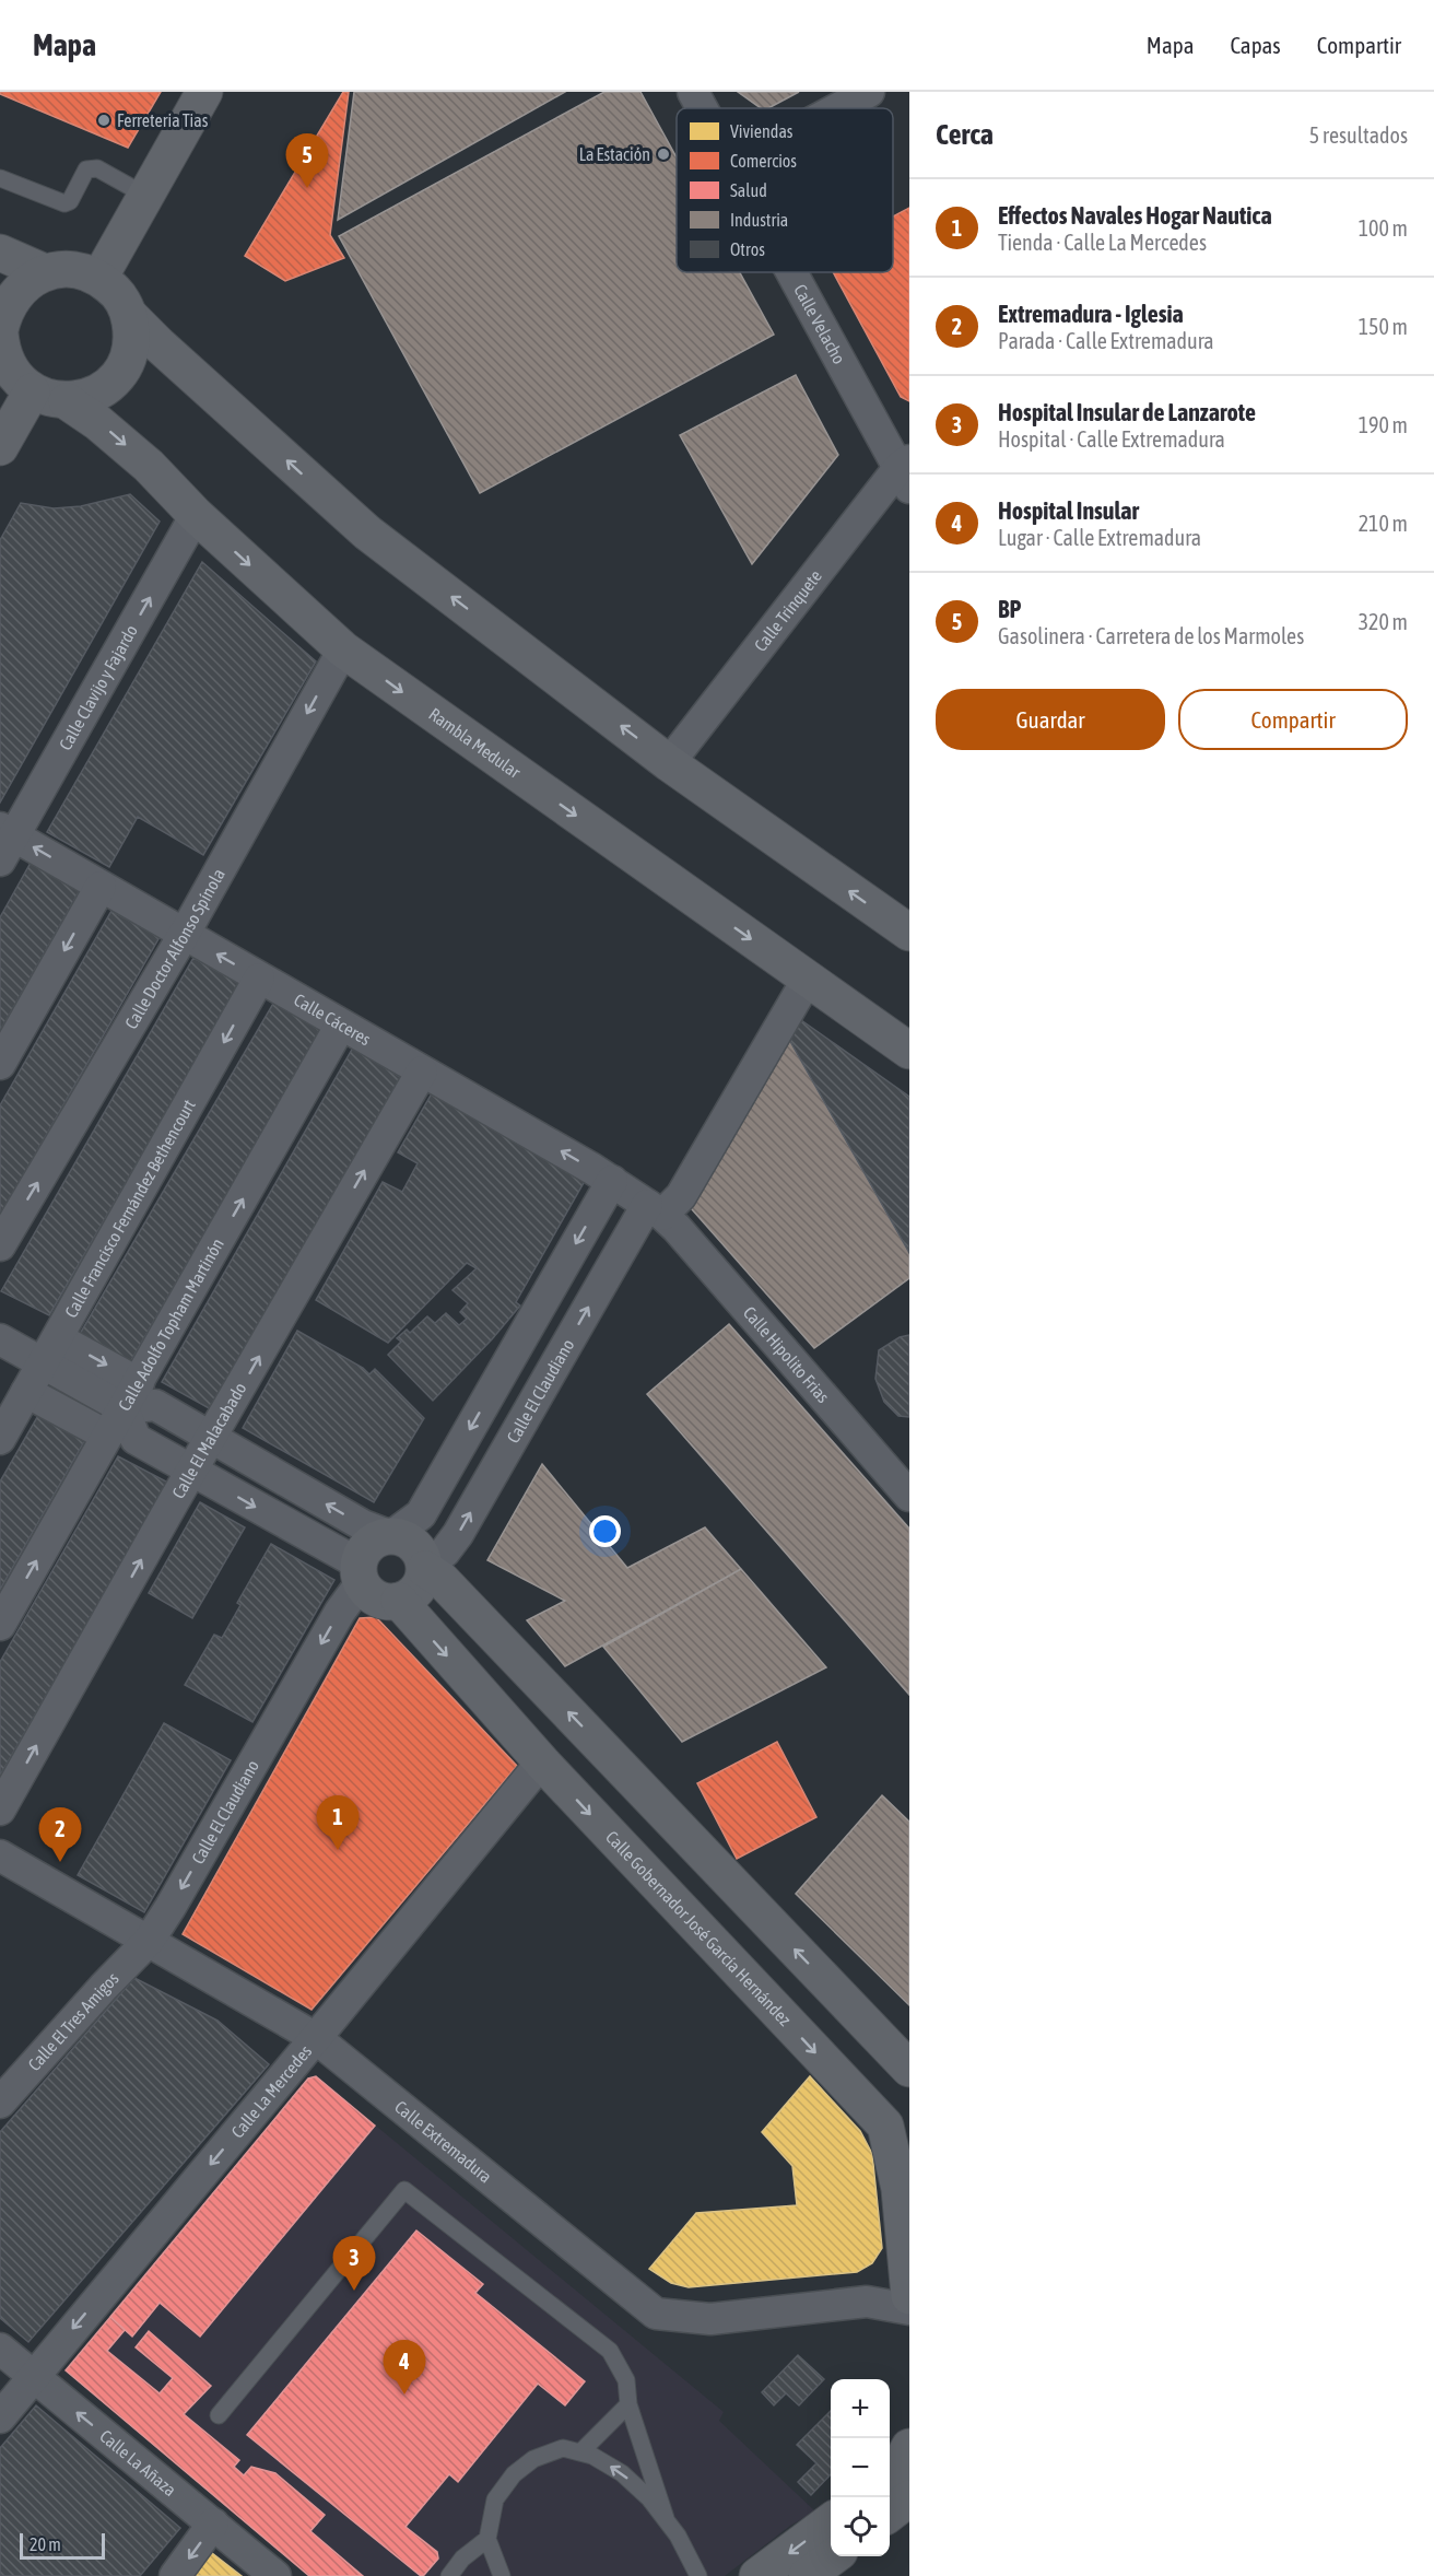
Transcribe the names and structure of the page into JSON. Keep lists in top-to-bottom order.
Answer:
{
  "streets": {
    "main road": ["Rambla Medular", "Calle Gobernador José García Hernández"],
    "street": [
      "Calle Velacho",
      "Calle Trinquete",
      "Calle Clavijo y Fajardo",
      "Calle Doctor Alfonso Spínola",
      "Calle Cáceres",
      "Calle Francisco Fernández Bethencourt",
      "Calle Adolfo Topham Martinón",
      "Calle Hipolito Frias",
      "Calle El Claudiano",
      "Calle El Malacabado",
      "Calle El Tres Amigos",
      "Calle La Mercedes",
      "Calle Extremadura",
      "Calle La Añaza"
    ]
  },
  "crossings": [
    ["Calle Velacho", "Calle Trinquete"],
    ["Calle Clavijo y Fajardo", "Rambla Medular"],
    ["Calle Clavijo y Fajardo", "Calle Cáceres"],
    ["Rambla Medular", "Calle Doctor Alfonso Spínola"],
    ["Rambla Medular", "Calle El Claudiano"],
    ["Calle Doctor Alfonso Spínola", "Calle Cáceres"],
    ["Calle Cáceres", "Calle Francisco Fernández Bethencourt"],
    ["Calle Cáceres", "Calle Adolfo Topham Martinón"],
    ["Calle Cáceres", "Calle Hipolito Frias"],
    ["Calle Cáceres", "Calle El Claudiano"],
    ["Calle Cáceres", "Calle El Malacabado"],
    ["Calle Hipolito Frias", "Calle El Claudiano"],
    ["Calle El Claudiano", "Calle Gobernador José García Hernández"],
    ["Calle El Claudiano", "Calle El Tres Amigos"],
    ["Calle El Claudiano", "Calle Extremadura"],
    ["Calle Gobernador José García Hernández", "Calle La Mercedes"],
    ["Calle El Tres Amigos", "Calle Extremadura"],
    ["Calle La Mercedes", "Calle Extremadura"],
    ["Calle La Mercedes", "Calle La Añaza"]
  ],
  "one_way": [
    "Calle Clavijo y Fajardo",
    "Calle Cáceres",
    "Calle La Mercedes",
    "Calle La Añaza"
  ],
  "places": ["Ferreteria Tias", "La Estación"],
  "legend": [
    "Viviendas",
    "Comercios",
    "Salud",
    "Industria",
    "Otros"
  ],
  "scale_bar": "20 m",
  "page": {
    "header": "Mapa",
    "nav": ["Mapa", "Capas", "Compartir"],
    "heading": ["Cerca", "5 resultados"],
    "pins": [
      "5",
      "1",
      "2",
      "3",
      "4"
    ],
    "list": [
      {
        "mark": "1",
        "name": "Effectos Navales Hogar Nautica",
        "note": "Tienda · Calle La Mercedes",
        "value": "100 m"
      },
      {
        "mark": "2",
        "name": "Extremadura - Iglesia",
        "note": "Parada · Calle Extremadura",
        "value": "150 m"
      },
      {
        "mark": "3",
        "name": "Hospital Insular de Lanzarote",
        "note": "Hospital · Calle Extremadura",
        "value": "190 m"
      },
      {
        "mark": "4",
        "name": "Hospital Insular",
        "note": "Lugar · Calle Extremadura",
        "value": "210 m"
      },
      {
        "mark": "5",
        "name": "BP",
        "note": "Gasolinera · Carretera de los Marmoles",
        "value": "320 m"
      }
    ],
    "buttons": ["Guardar", "Compartir"],
    "map_buttons": ["+", "−"],
    "scale": "20 m"
  }
}
